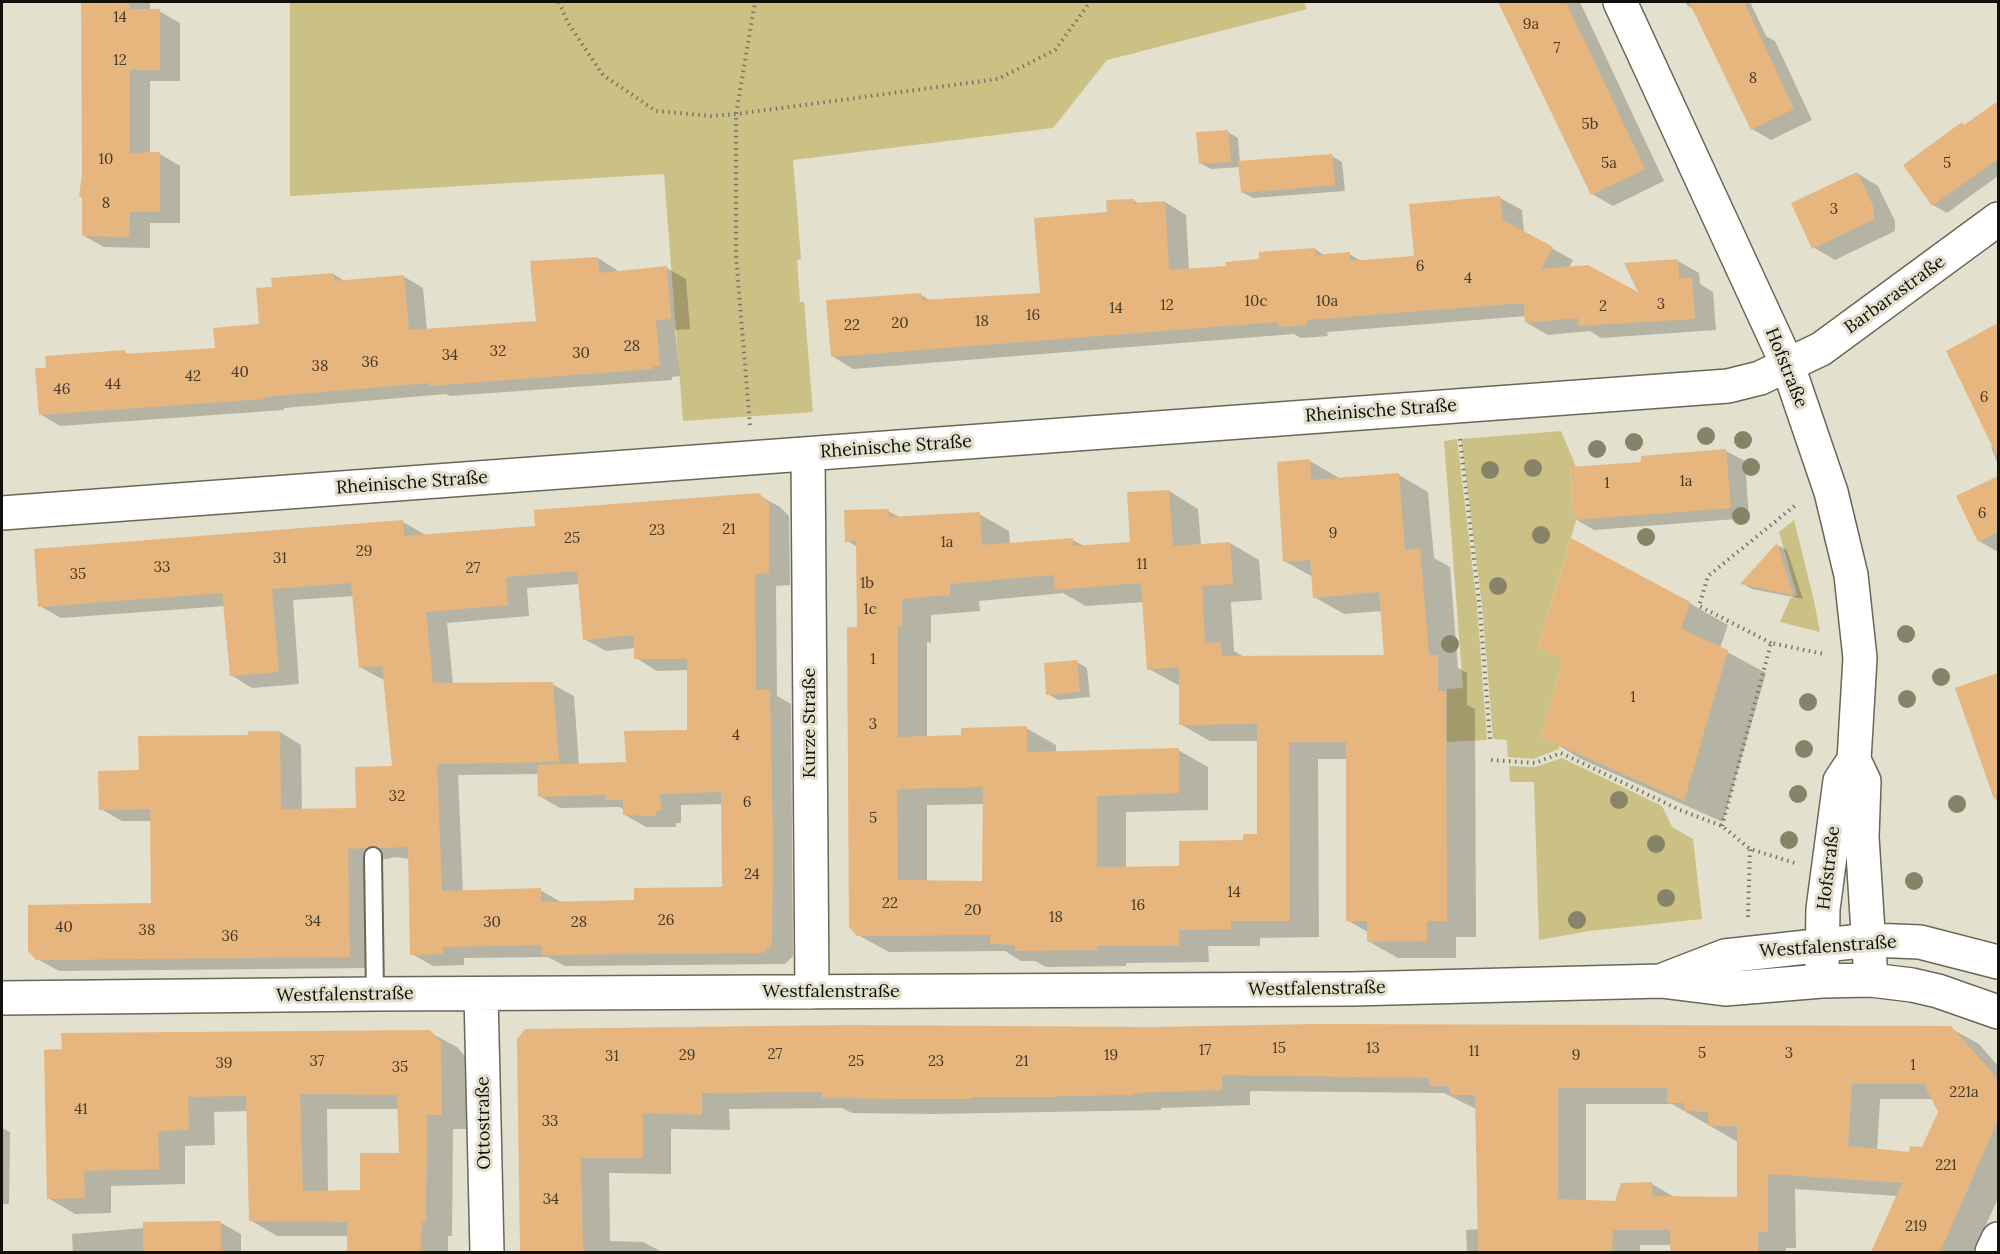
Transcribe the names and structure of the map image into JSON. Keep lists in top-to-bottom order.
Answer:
{
  "streets": {
    "street": [
      "Barbarastraße",
      "Hofstraße",
      "Rheinische Straße",
      "Kurze Straße",
      "Westfalenstraße",
      "Ottostraße"
    ]
  },
  "crossings": [
    ["Barbarastraße", "Hofstraße"],
    ["Barbarastraße", "Rheinische Straße"],
    ["Hofstraße", "Rheinische Straße"],
    ["Hofstraße", "Westfalenstraße"],
    ["Rheinische Straße", "Kurze Straße"],
    ["Kurze Straße", "Westfalenstraße"],
    ["Westfalenstraße", "Ottostraße"]
  ],
  "house_numbers": [
    "14",
    "9a",
    "7",
    "12",
    "8",
    "5b",
    "10",
    "5a",
    "5",
    "8",
    "3",
    "6",
    "4",
    "10c",
    "10a",
    "3",
    "12",
    "2",
    "14",
    "16",
    "18",
    "20",
    "22",
    "28",
    "32",
    "30",
    "34",
    "36",
    "38",
    "40",
    "42",
    "44",
    "46",
    "6",
    "1a",
    "1",
    "6",
    "21",
    "23",
    "9",
    "25",
    "1a",
    "29",
    "31",
    "11",
    "33",
    "27",
    "35",
    "1b",
    "1c",
    "1",
    "1",
    "3",
    "4",
    "32",
    "6",
    "5",
    "24",
    "14",
    "22",
    "16",
    "20",
    "18",
    "26",
    "34",
    "30",
    "28",
    "40",
    "38",
    "36",
    "15",
    "13",
    "17",
    "11",
    "5",
    "3",
    "27",
    "29",
    "19",
    "9",
    "31",
    "37",
    "25",
    "23",
    "21",
    "39",
    "1",
    "35",
    "221a",
    "41",
    "33",
    "221",
    "34",
    "219"
  ]
}
